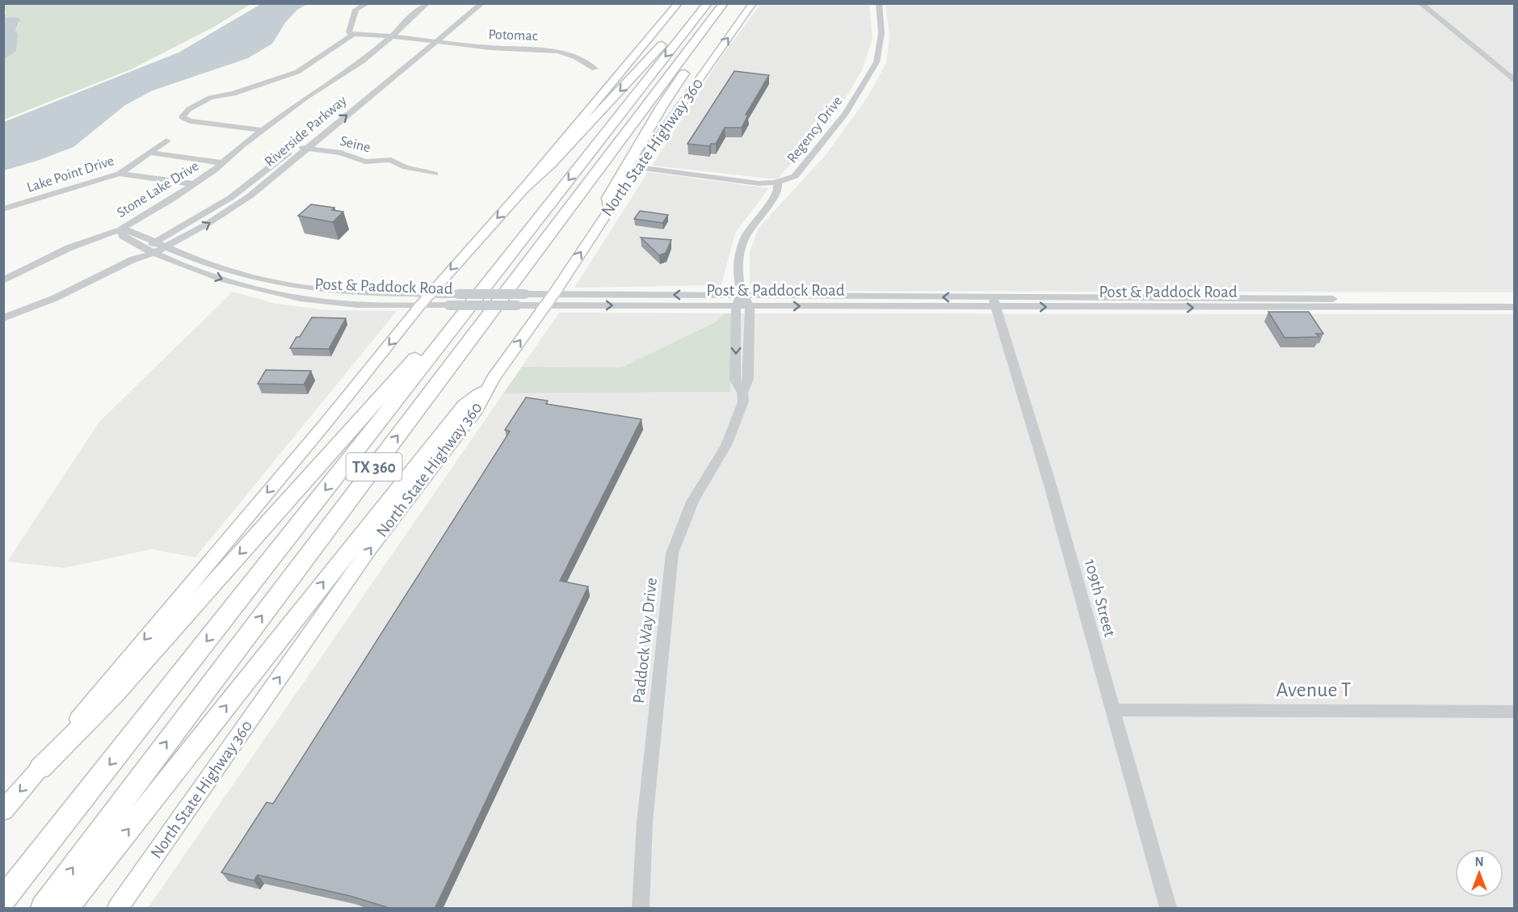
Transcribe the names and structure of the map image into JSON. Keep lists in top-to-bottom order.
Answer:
{
  "streets": {
    "highway": ["TX 360"],
    "main road": ["North State Highway 360"],
    "street": [
      "Potomac",
      "Regency Drive",
      "Riverside Parkway",
      "Seine",
      "Lake Point Drive",
      "Stone Lake Drive",
      "Post & Paddock Road",
      "109th Street",
      "Paddock Way Drive",
      "Avenue T"
    ]
  },
  "crossings": [
    ["Potomac", "Riverside Parkway"],
    ["Potomac", "Stone Lake Drive"],
    ["Regency Drive", "North State Highway 360"],
    ["Riverside Parkway", "Seine"],
    ["Riverside Parkway", "Post & Paddock Road"],
    ["North State Highway 360", "Post & Paddock Road"],
    ["Stone Lake Drive", "Post & Paddock Road"],
    ["Post & Paddock Road", "TX 360"],
    ["Post & Paddock Road", "109th Street"],
    ["Post & Paddock Road", "Paddock Way Drive"],
    ["109th Street", "Avenue T"]
  ],
  "north": "top"
}
